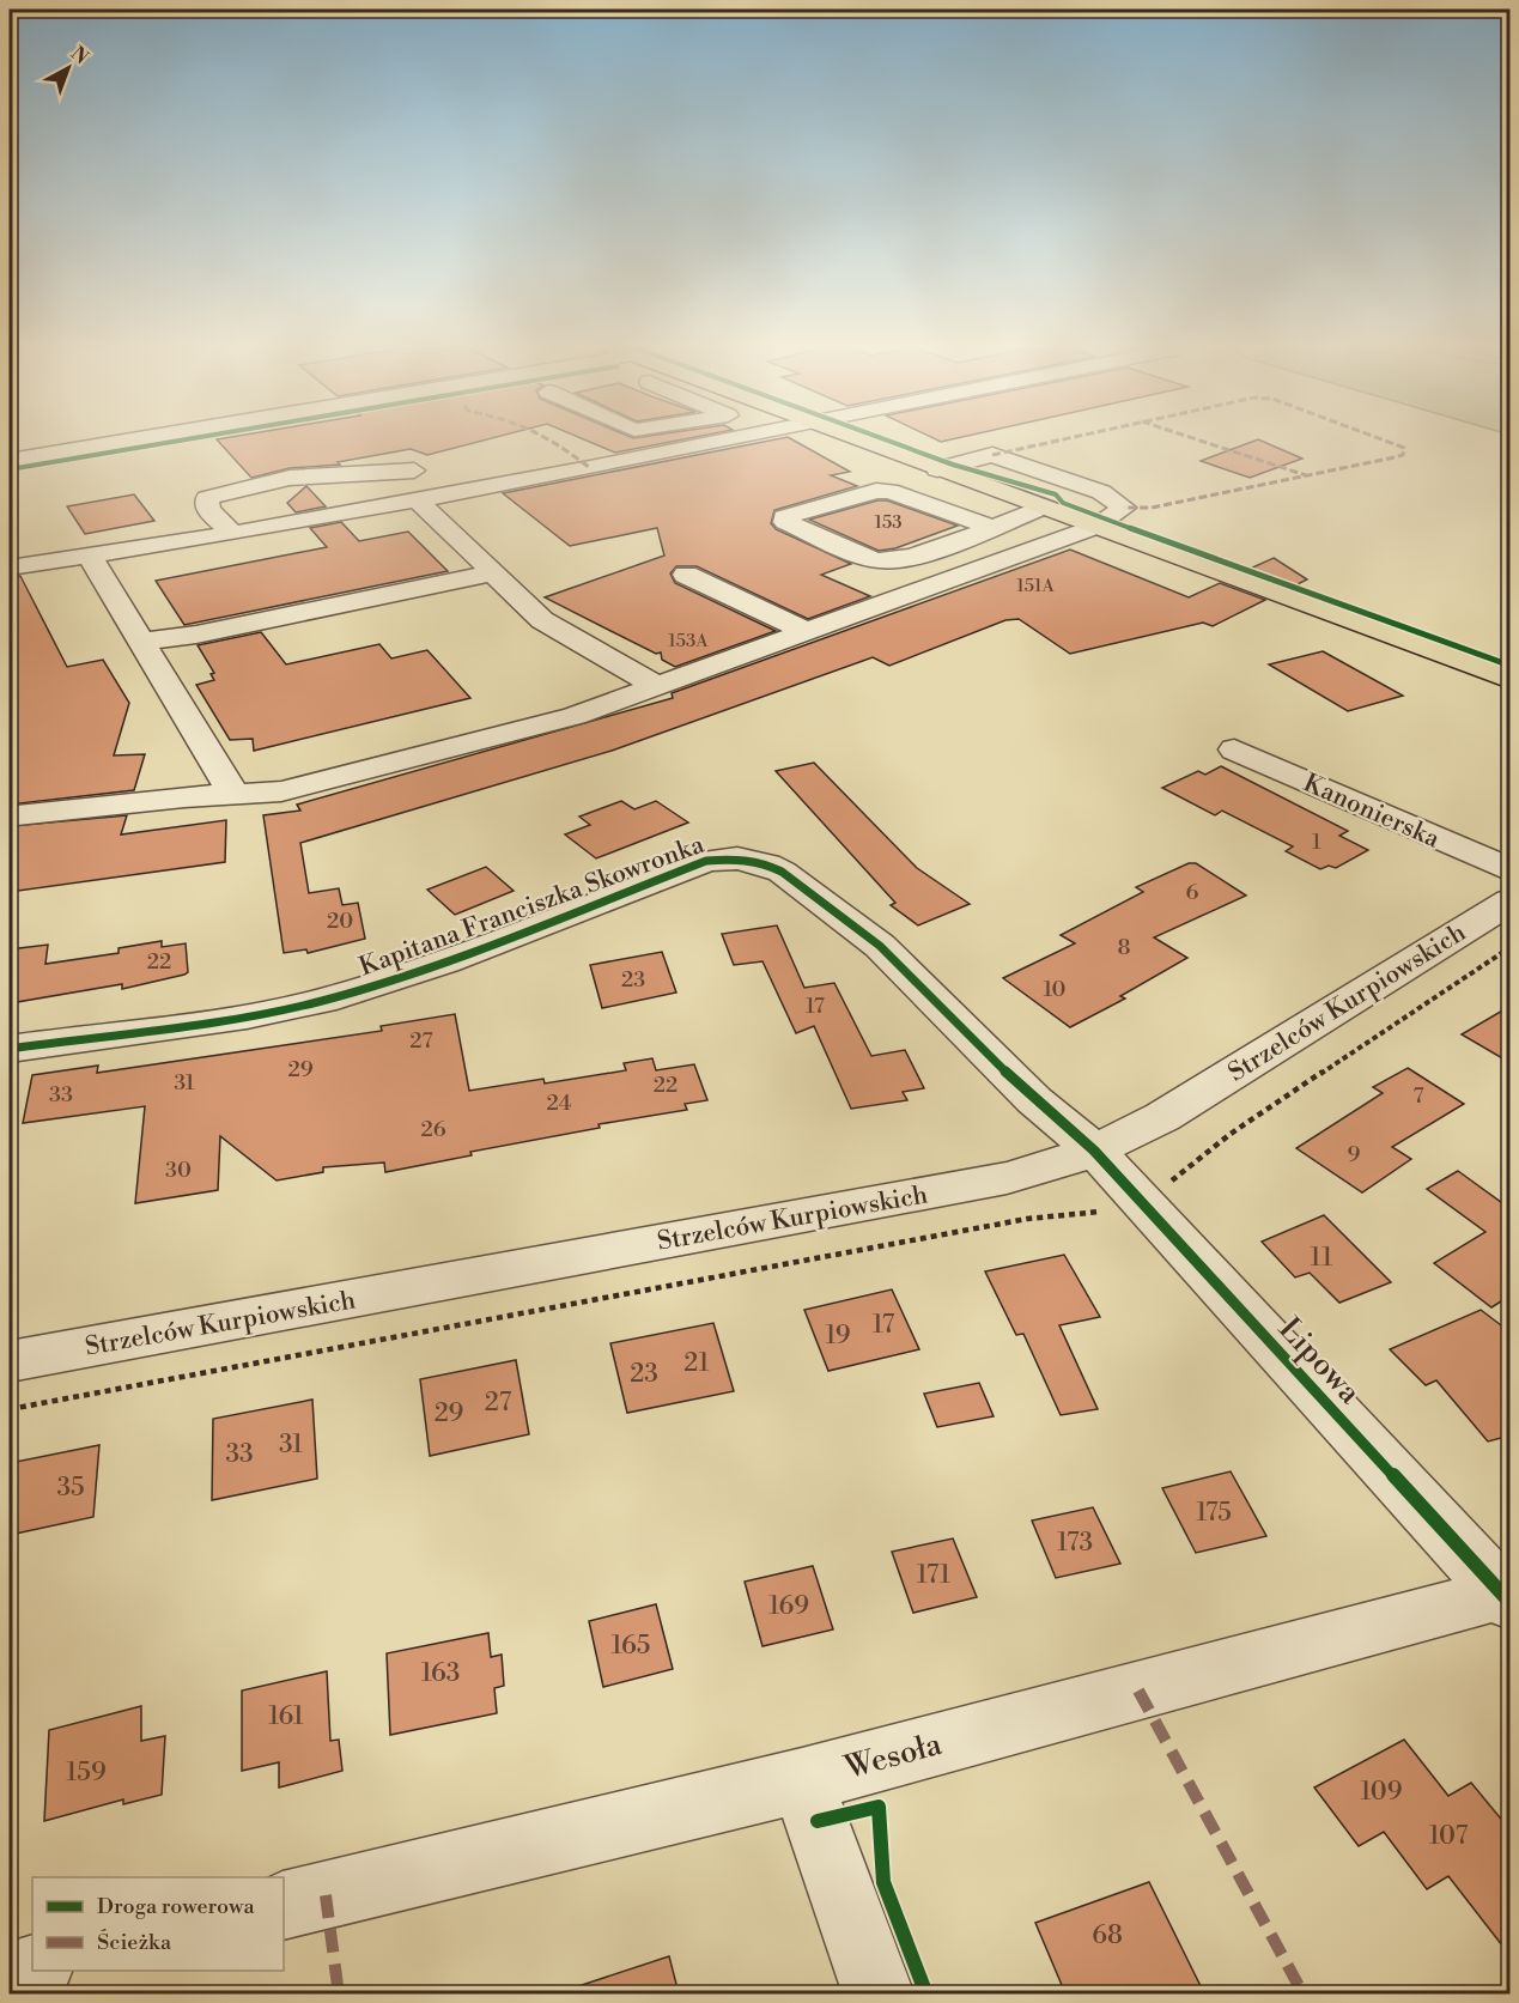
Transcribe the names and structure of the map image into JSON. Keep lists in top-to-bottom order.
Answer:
{
  "streets": {
    "street": [
      "Kanonierska",
      "Kapitana Franciszka Skowronka",
      "Strzelców Kurpiowskich",
      "Lipowa",
      "Wesoła"
    ]
  },
  "crossings": [
    ["Kapitana Franciszka Skowronka", "Strzelców Kurpiowskich"],
    ["Kapitana Franciszka Skowronka", "Lipowa"],
    ["Strzelców Kurpiowskich", "Lipowa"],
    ["Lipowa", "Wesoła"]
  ],
  "house_numbers": [
    "153",
    "151A",
    "153A",
    "1",
    "6",
    "20",
    "8",
    "22",
    "23",
    "10",
    "17",
    "27",
    "29",
    "31",
    "22",
    "33",
    "7",
    "24",
    "26",
    "9",
    "30",
    "11",
    "17",
    "19",
    "21",
    "23",
    "27",
    "29",
    "31",
    "33",
    "35",
    "175",
    "173",
    "171",
    "169",
    "165",
    "163",
    "161",
    "159",
    "109",
    "107",
    "68"
  ],
  "legend": ["Droga rowerowa", "Ścieżka"],
  "north": "top right"
}
